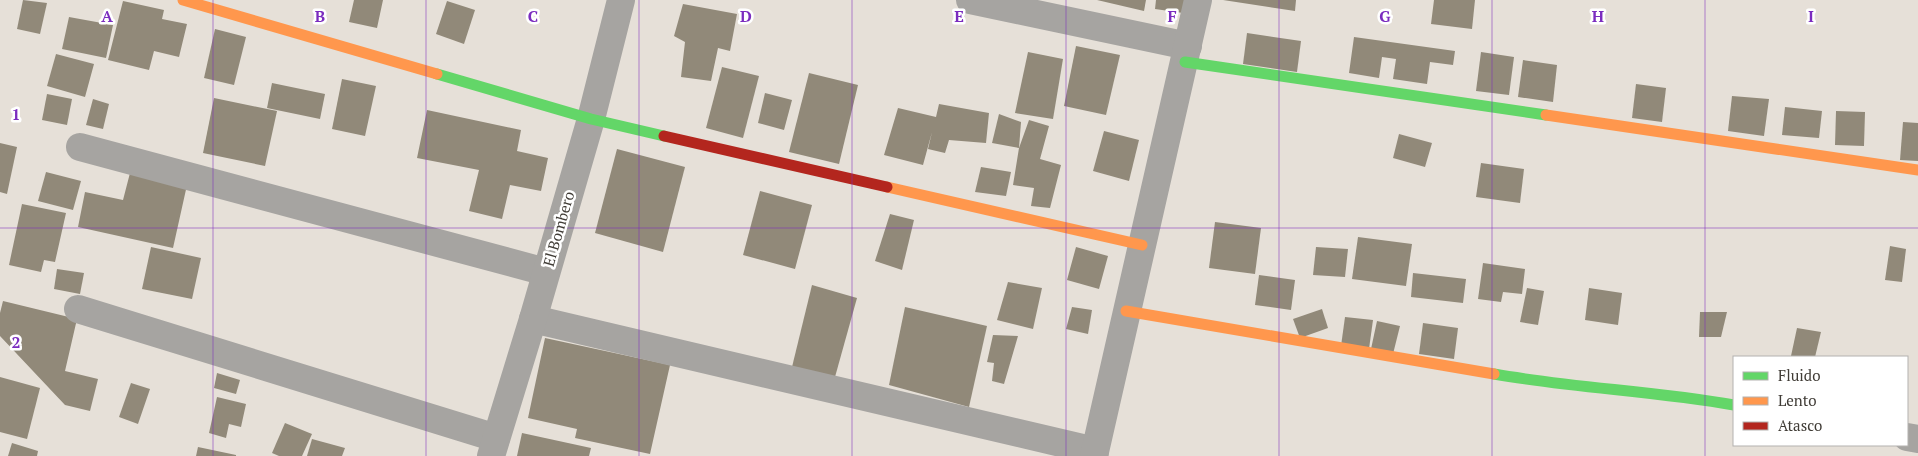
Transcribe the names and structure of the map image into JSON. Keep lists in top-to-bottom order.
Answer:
{
  "streets": {
    "street": ["El Bombero"]
  },
  "legend": ["Fluido", "Lento", "Atasco"],
  "grid": {
    "columns": [
      "A",
      "B",
      "C",
      "D",
      "E",
      "F",
      "G",
      "H",
      "I"
    ],
    "rows": ["1", "2"]
  }
}
